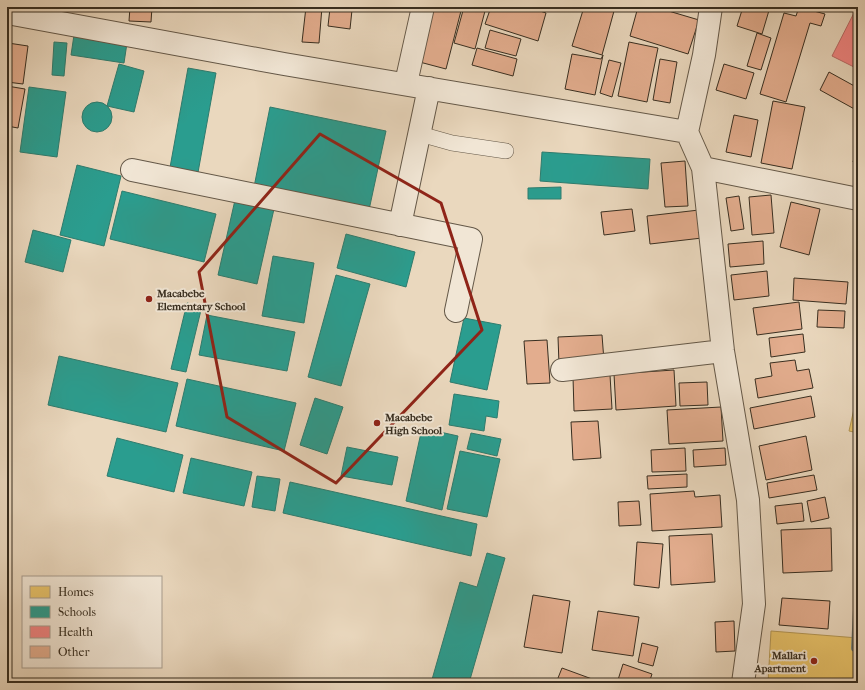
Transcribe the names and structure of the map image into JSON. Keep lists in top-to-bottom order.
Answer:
{
  "places": ["Macabebe Elementary School", "Macabebe High School", "Mallari Apartment"],
  "legend": [
    "Homes",
    "Schools",
    "Health",
    "Other"
  ]
}
